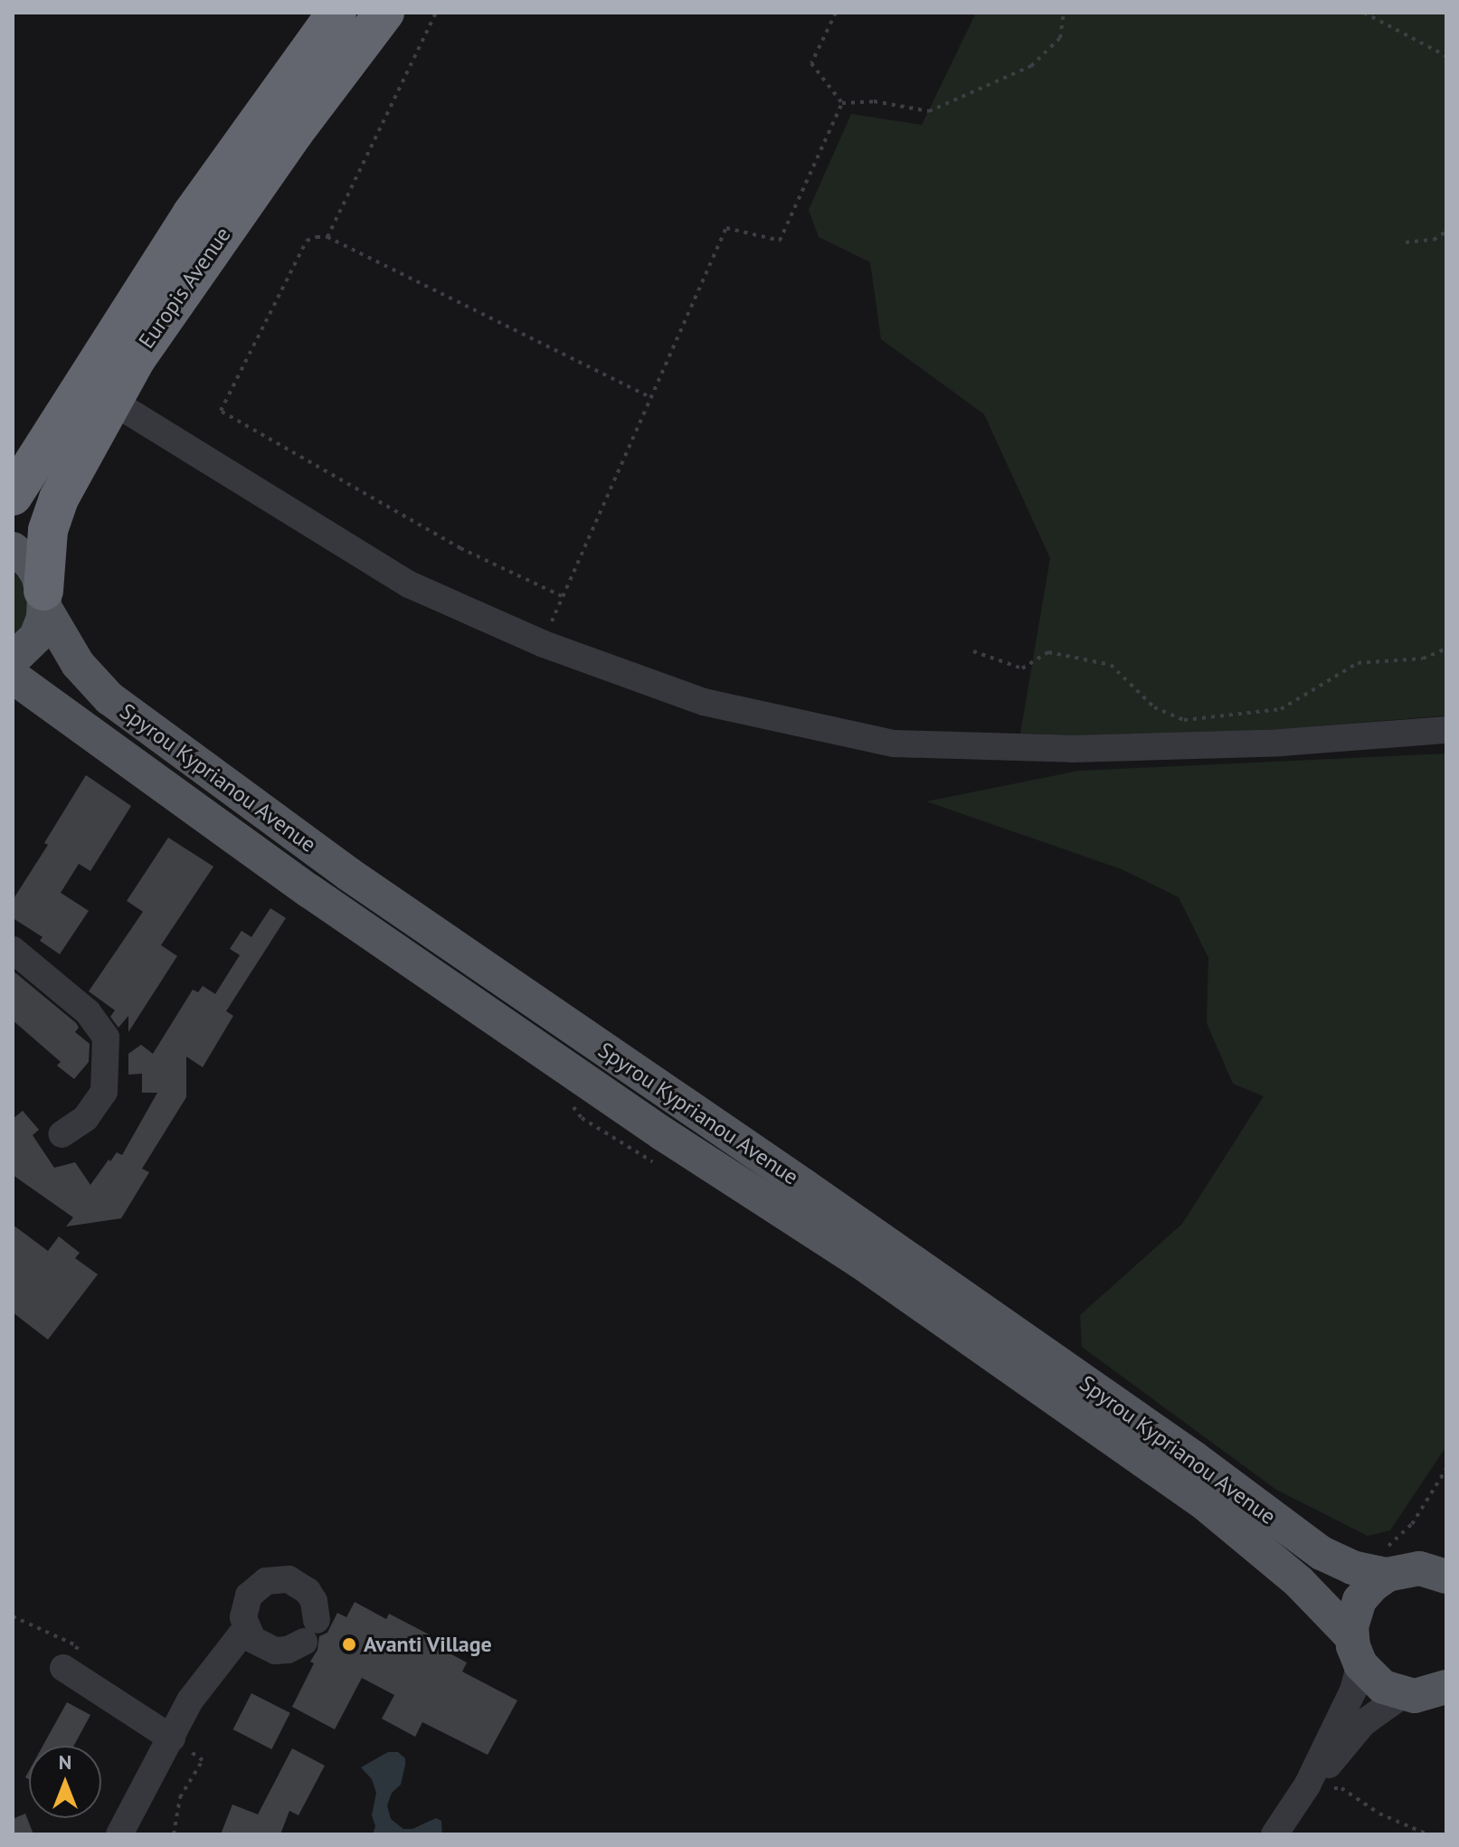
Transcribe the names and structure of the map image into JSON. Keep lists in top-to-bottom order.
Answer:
{
  "streets": {
    "highway": ["Europis Avenue"],
    "main road": ["Spyrou Kyprianou Avenue"]
  },
  "crossings": [
    ["Europis Avenue", "Spyrou Kyprianou Avenue"]
  ],
  "places": ["Avanti Village"],
  "north": "top"
}
